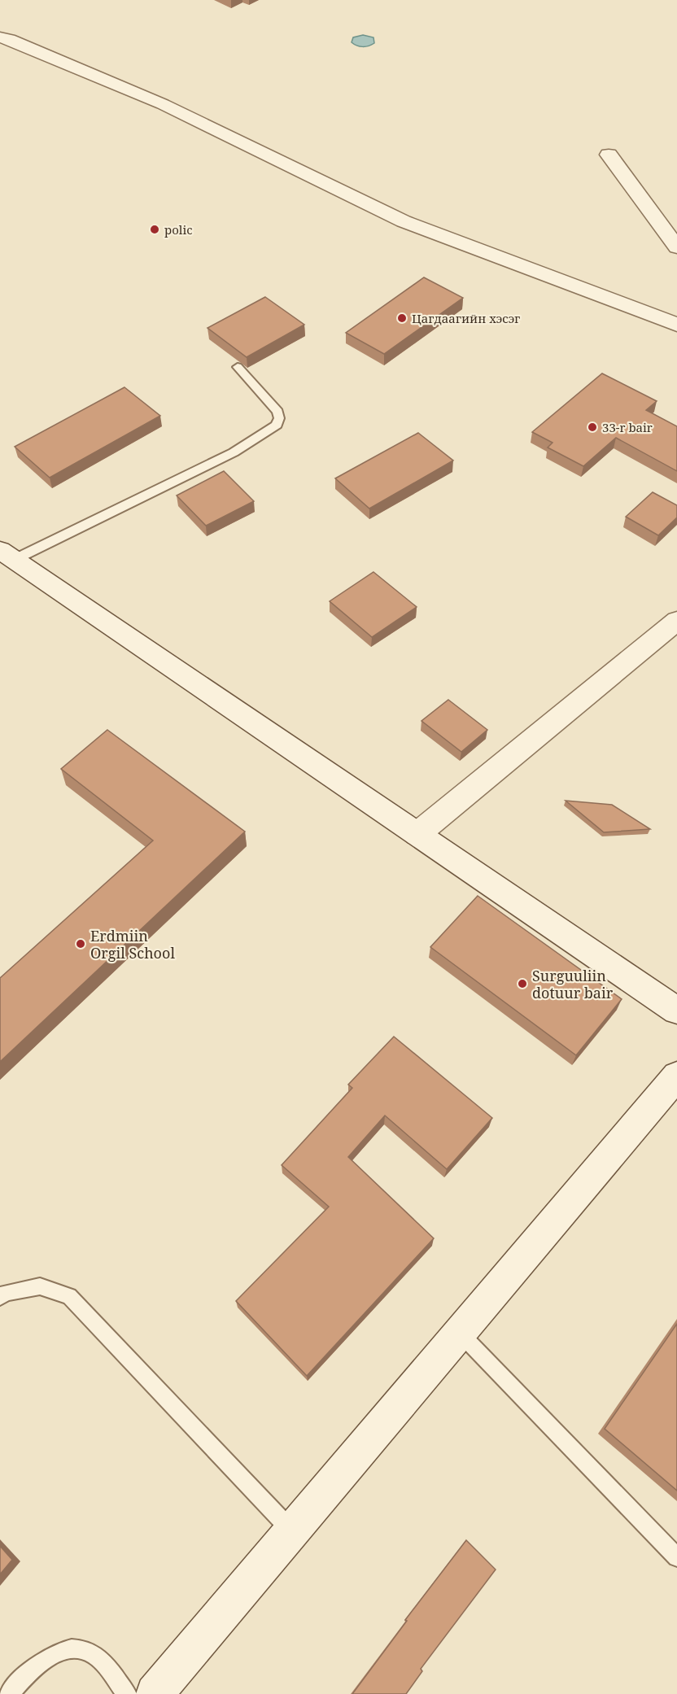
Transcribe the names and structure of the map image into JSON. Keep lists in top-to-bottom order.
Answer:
{
  "places": [
    "polic",
    "Цагдаагийн хэсэг",
    "33-r bair",
    "Erdmiin Orgil School",
    "Surguuliin dotuur bair"
  ]
}
